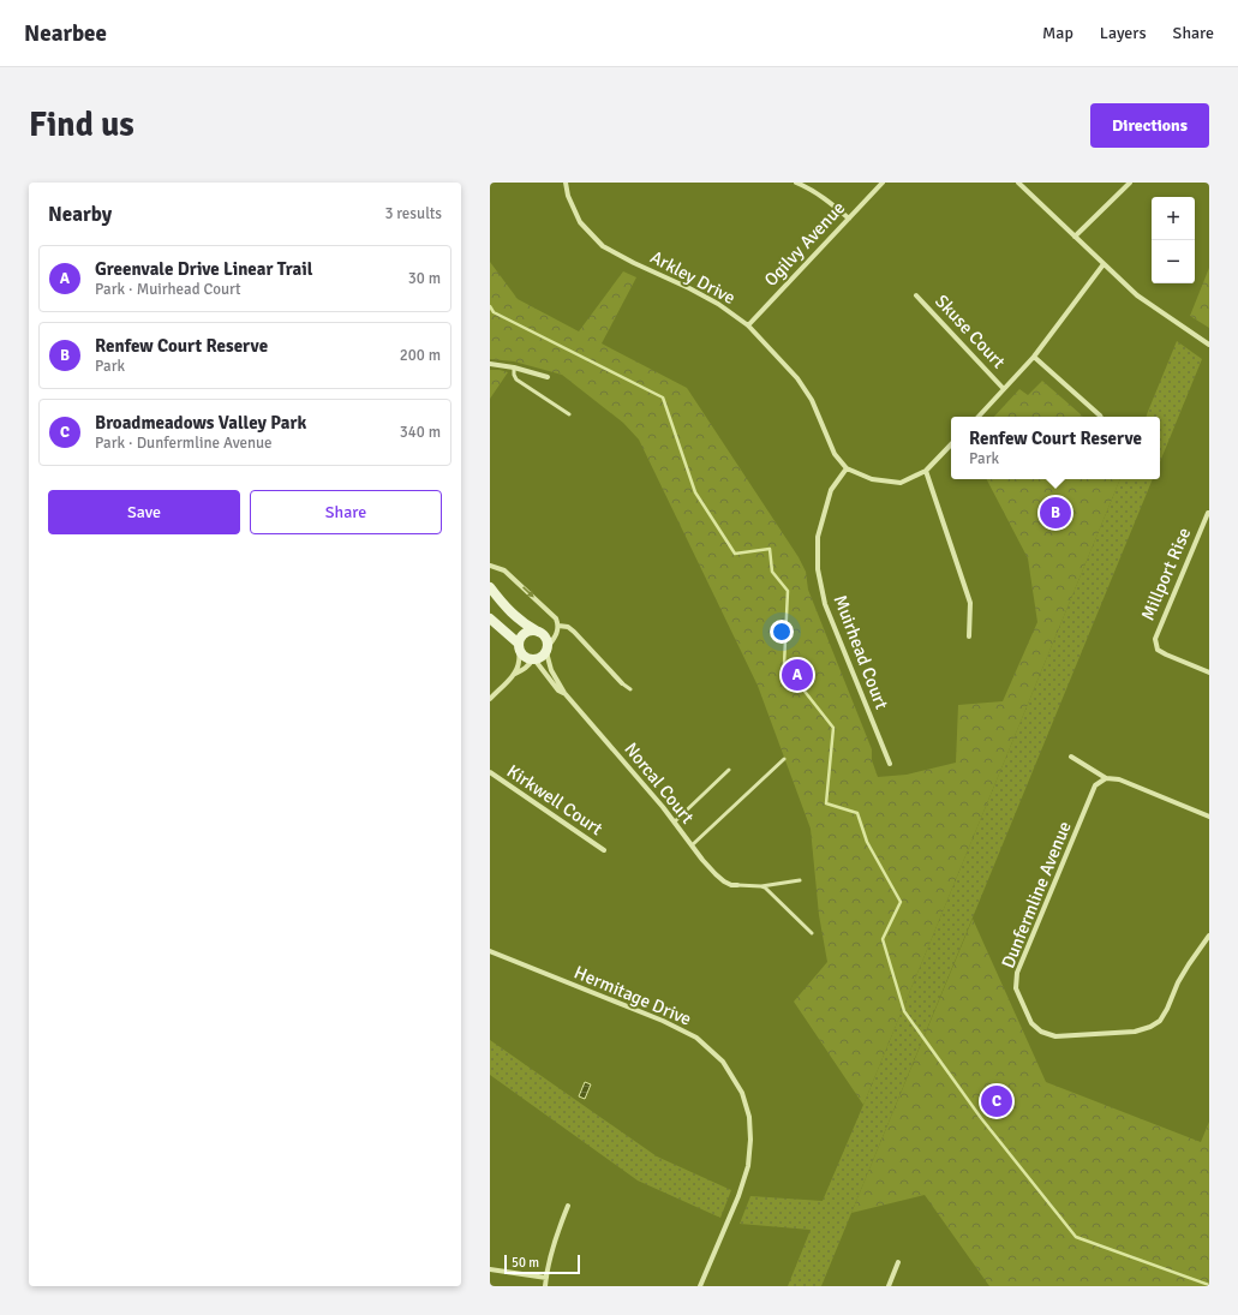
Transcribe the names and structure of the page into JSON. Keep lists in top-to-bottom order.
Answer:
{
  "streets": {
    "street": [
      "Ogilvy Avenue",
      "Arkley Drive",
      "Skuse Court",
      "Millport Rise",
      "Muirhead Court",
      "Norcal Court",
      "Kirkwell Court",
      "Dunfermline Avenue",
      "Hermitage Drive"
    ]
  },
  "crossings": [
    ["Ogilvy Avenue", "Arkley Drive"],
    ["Arkley Drive", "Muirhead Court"]
  ],
  "scale_bar": "50 m",
  "page": {
    "header": "Nearbee",
    "nav": ["Map", "Layers", "Share"],
    "buttons": [
      "Directions",
      ["Save", "Share"]
    ],
    "title": "Find us",
    "heading": ["Nearby", "3 results"],
    "map_buttons": ["+", "−"],
    "list": [
      {
        "mark": "A",
        "name": "Greenvale Drive Linear Trail",
        "note": "Park · Muirhead Court",
        "value": "30 m"
      },
      {
        "mark": "B",
        "name": "Renfew Court Reserve",
        "note": "Park",
        "value": "200 m"
      },
      {
        "mark": "C",
        "name": "Broadmeadows Valley Park",
        "note": "Park · Dunfermline Avenue",
        "value": "340 m"
      }
    ],
    "popup": ["Renfew Court Reserve", "Park"],
    "pins": ["B", "A", "C"],
    "scale": "50 m"
  }
}
